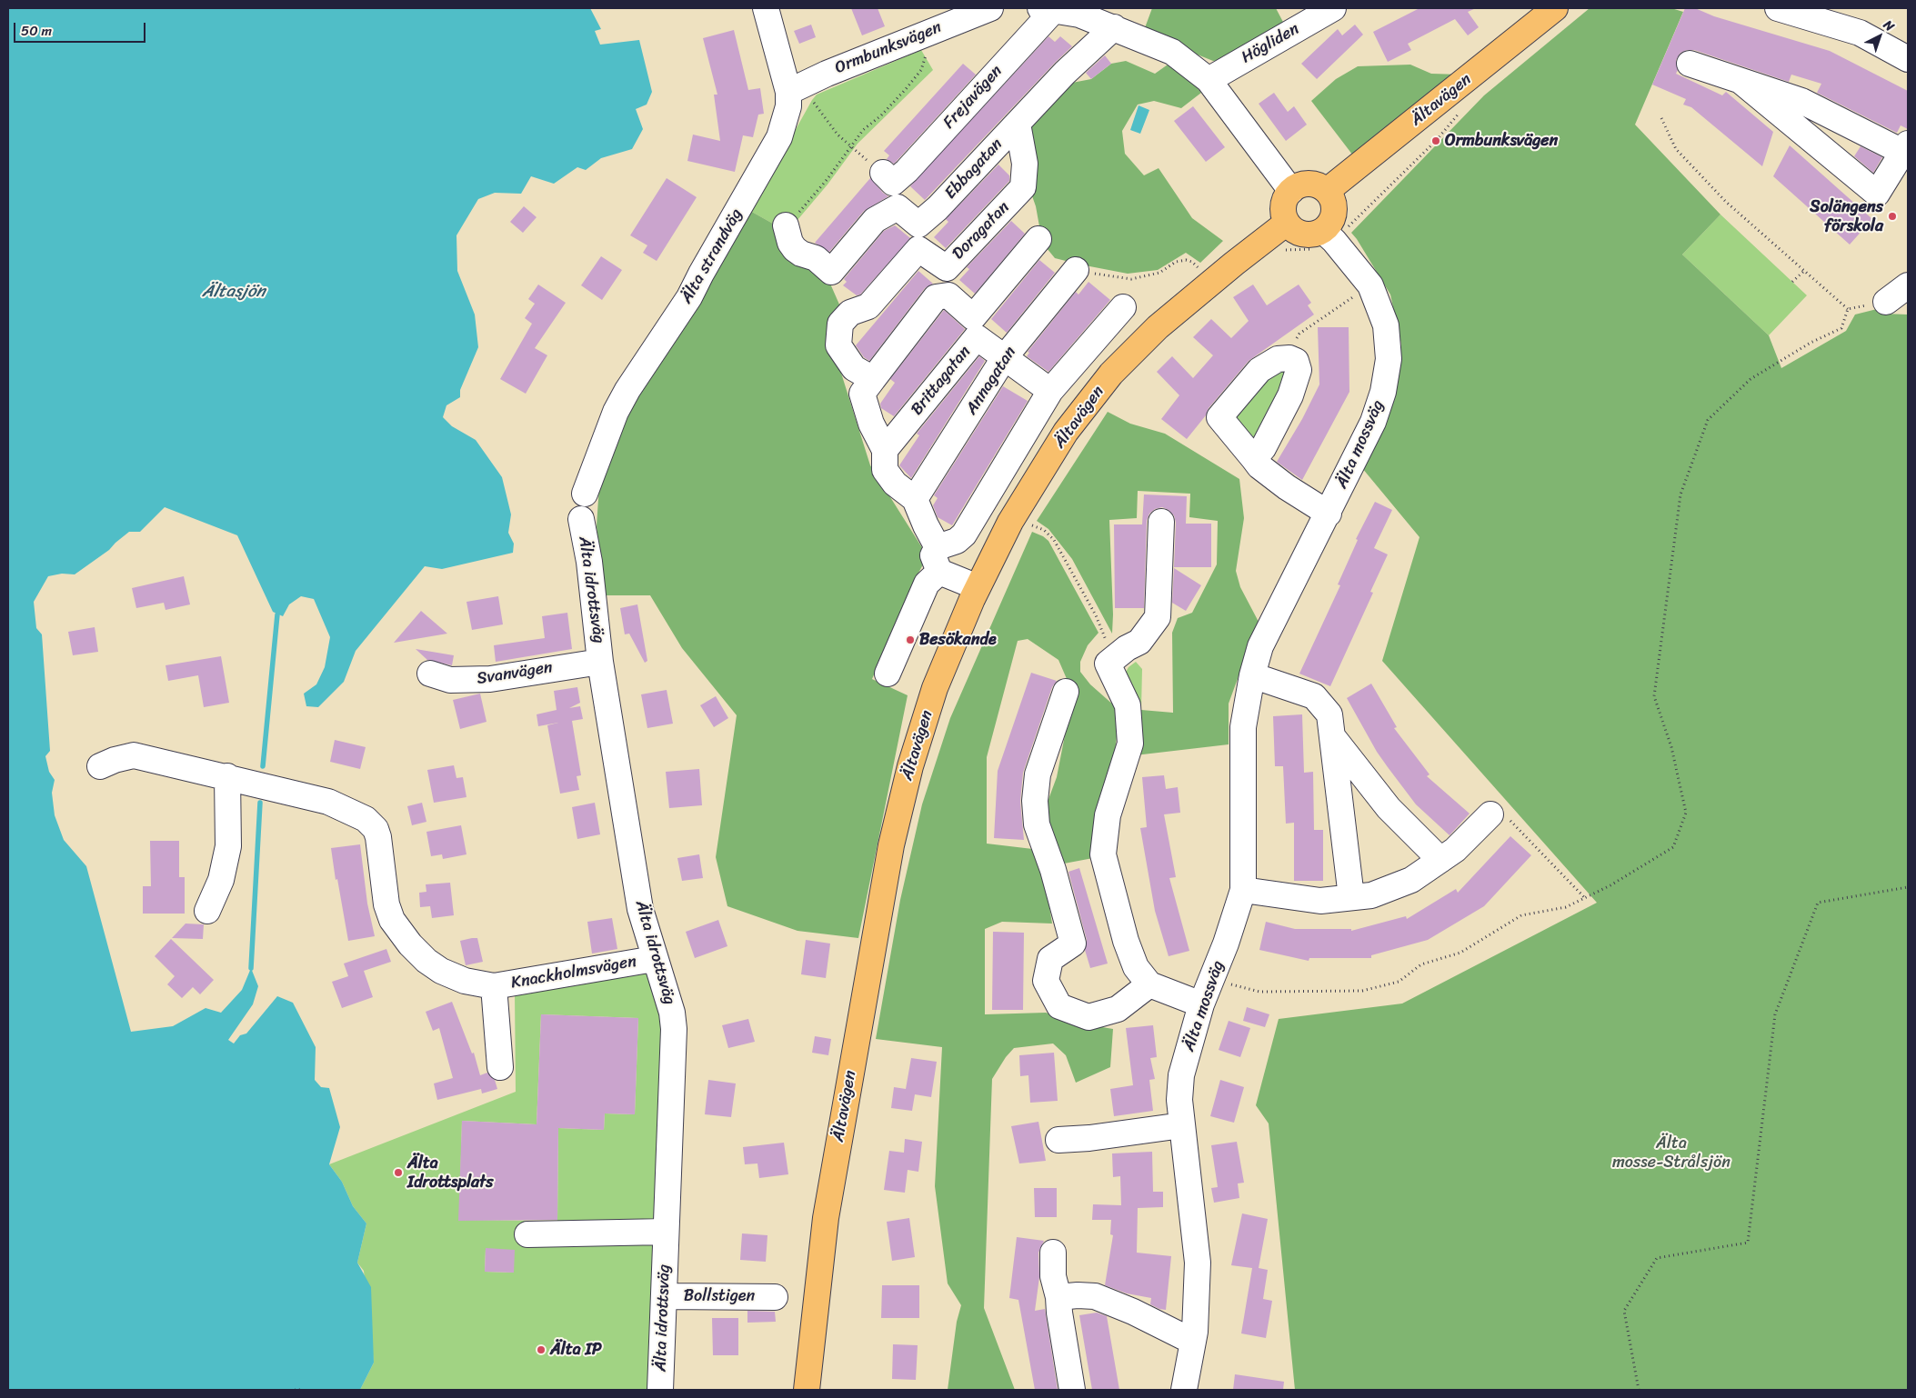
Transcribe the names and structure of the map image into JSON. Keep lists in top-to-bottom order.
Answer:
{
  "streets": {
    "main road": ["Ältavägen"],
    "street": [
      "Högliden",
      "Ormbunksvägen",
      "Frejavägen",
      "Ebbagatan",
      "Doragatan",
      "Älta strandväg",
      "Brittagatan",
      "Annagatan",
      "Älta mossväg",
      "Älta idrottsväg",
      "Svanvägen",
      "Knackholmsvägen",
      "Bollstigen"
    ]
  },
  "crossings": [
    ["Ormbunksvägen", "Älta strandväg"],
    ["Ältavägen", "Älta mossväg"],
    ["Ebbagatan", "Doragatan"],
    ["Brittagatan", "Annagatan"],
    ["Älta idrottsväg", "Svanvägen"],
    ["Älta idrottsväg", "Knackholmsvägen"],
    ["Älta idrottsväg", "Bollstigen"]
  ],
  "water": ["Ältasjön"],
  "parks": ["Älta mosse-Strålsjön"],
  "places": [
    "Ormbunksvägen",
    "Solängens förskola",
    "Besökande",
    "Älta Idrottsplats",
    "Älta IP"
  ],
  "scale_bar": "50 m",
  "north": "top right"
}
